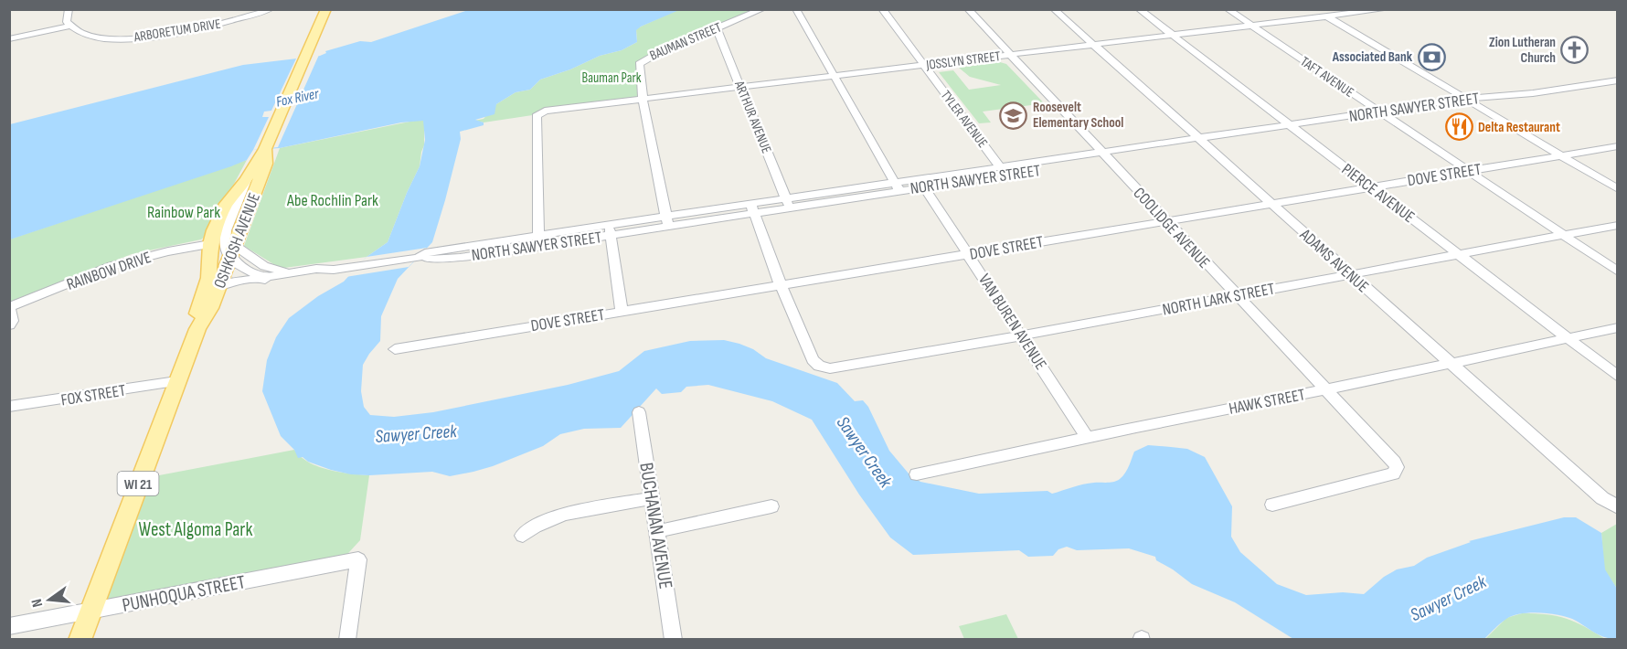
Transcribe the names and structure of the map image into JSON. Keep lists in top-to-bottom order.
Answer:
{
  "streets": {
    "main road": ["OSHKOSH AVENUE", "WI 21"],
    "street": [
      "ARBORETUM DRIVE",
      "BAUMAN STREET",
      "JOSSLYN STREET",
      "TAFT AVENUE",
      "NORTH SAWYER STREET",
      "ARTHUR AVENUE",
      "TYLER AVENUE",
      "DOVE STREET",
      "PIERCE AVENUE",
      "COOLIDGE AVENUE",
      "ADAMS AVENUE",
      "RAINBOW DRIVE",
      "NORTH LARK STREET",
      "VAN BUREN AVENUE",
      "FOX STREET",
      "HAWK STREET",
      "BUCHANAN AVENUE",
      "PUNHOQUA STREET"
    ]
  },
  "crossings": [
    ["BAUMAN STREET", "JOSSLYN STREET"],
    ["BAUMAN STREET", "ARTHUR AVENUE"],
    ["JOSSLYN STREET", "TAFT AVENUE"],
    ["JOSSLYN STREET", "NORTH SAWYER STREET"],
    ["JOSSLYN STREET", "ARTHUR AVENUE"],
    ["JOSSLYN STREET", "TYLER AVENUE"],
    ["JOSSLYN STREET", "PIERCE AVENUE"],
    ["JOSSLYN STREET", "COOLIDGE AVENUE"],
    ["JOSSLYN STREET", "ADAMS AVENUE"],
    ["TAFT AVENUE", "NORTH SAWYER STREET"],
    ["TAFT AVENUE", "DOVE STREET"],
    ["TAFT AVENUE", "NORTH LARK STREET"],
    ["NORTH SAWYER STREET", "ARTHUR AVENUE"],
    ["NORTH SAWYER STREET", "TYLER AVENUE"],
    ["NORTH SAWYER STREET", "PIERCE AVENUE"],
    ["NORTH SAWYER STREET", "COOLIDGE AVENUE"],
    ["NORTH SAWYER STREET", "OSHKOSH AVENUE"],
    ["NORTH SAWYER STREET", "ADAMS AVENUE"],
    ["NORTH SAWYER STREET", "VAN BUREN AVENUE"],
    ["DOVE STREET", "PIERCE AVENUE"],
    ["DOVE STREET", "COOLIDGE AVENUE"],
    ["DOVE STREET", "ADAMS AVENUE"],
    ["DOVE STREET", "NORTH LARK STREET"],
    ["DOVE STREET", "VAN BUREN AVENUE"],
    ["PIERCE AVENUE", "NORTH LARK STREET"],
    ["PIERCE AVENUE", "HAWK STREET"],
    ["COOLIDGE AVENUE", "NORTH LARK STREET"],
    ["COOLIDGE AVENUE", "HAWK STREET"],
    ["OSHKOSH AVENUE", "RAINBOW DRIVE"],
    ["OSHKOSH AVENUE", "FOX STREET"],
    ["OSHKOSH AVENUE", "PUNHOQUA STREET"],
    ["ADAMS AVENUE", "NORTH LARK STREET"],
    ["ADAMS AVENUE", "HAWK STREET"],
    ["NORTH LARK STREET", "VAN BUREN AVENUE"],
    ["VAN BUREN AVENUE", "HAWK STREET"]
  ],
  "water": ["Fox River", "Sawyer Creek"],
  "parks": [
    "Bauman Park",
    "Abe Rochlin Park",
    "Rainbow Park",
    "West Algoma Park"
  ],
  "places": {
    "church": ["Zion Lutheran Church"],
    "bank": ["Associated Bank"],
    "school or university": ["Roosevelt Elementary School"],
    "restaurant": ["Delta Restaurant"]
  },
  "north": "left"
}
